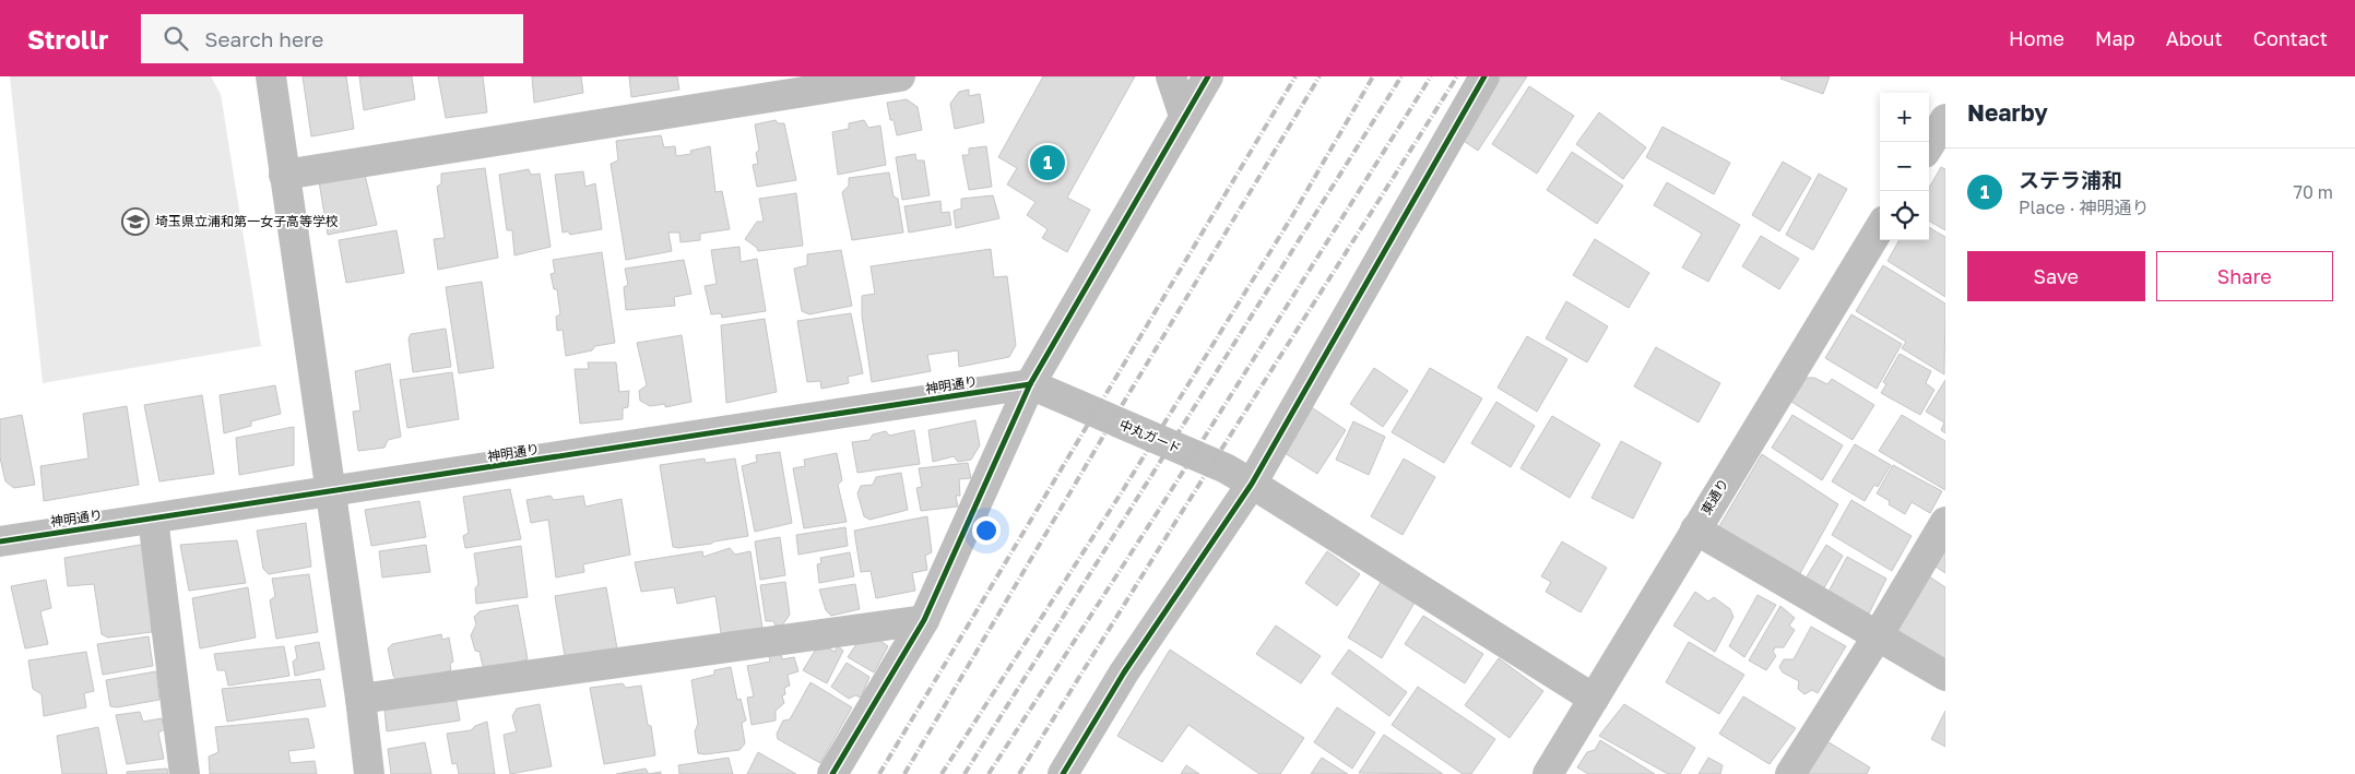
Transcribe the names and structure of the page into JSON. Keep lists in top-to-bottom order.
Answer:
{
  "streets": {
    "street": ["神明通り", "中丸ガード", "東通り"]
  },
  "crossings": [
    ["神明通り", "中丸ガード"],
    ["中丸ガード", "東通り"]
  ],
  "places": {
    "school or university": ["埼玉県立浦和第一女子高等学校"]
  },
  "page": {
    "header": "Strollr",
    "search": "Search here",
    "nav": [
      "Home",
      "Map",
      "About",
      "Contact"
    ],
    "heading": "Nearby",
    "map_buttons": ["+", "−"],
    "pins": "1",
    "list": [
      {
        "mark": "1",
        "name": "ステラ浦和",
        "note": "Place · 神明通り",
        "value": "70 m"
      }
    ],
    "buttons": ["Save", "Share"]
  }
}
